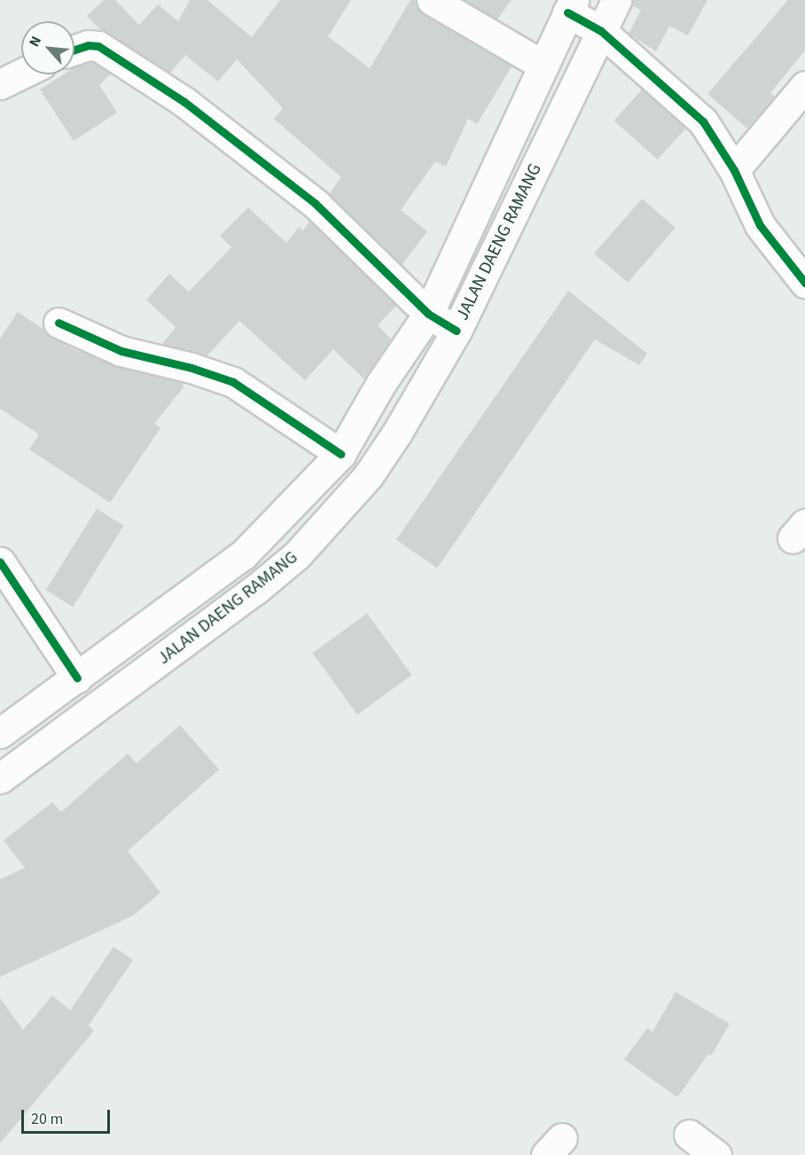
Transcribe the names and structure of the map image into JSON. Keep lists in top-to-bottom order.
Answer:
{
  "streets": {
    "main road": ["JALAN DAENG RAMANG"]
  },
  "scale_bar": "20 m",
  "north": "top left"
}
